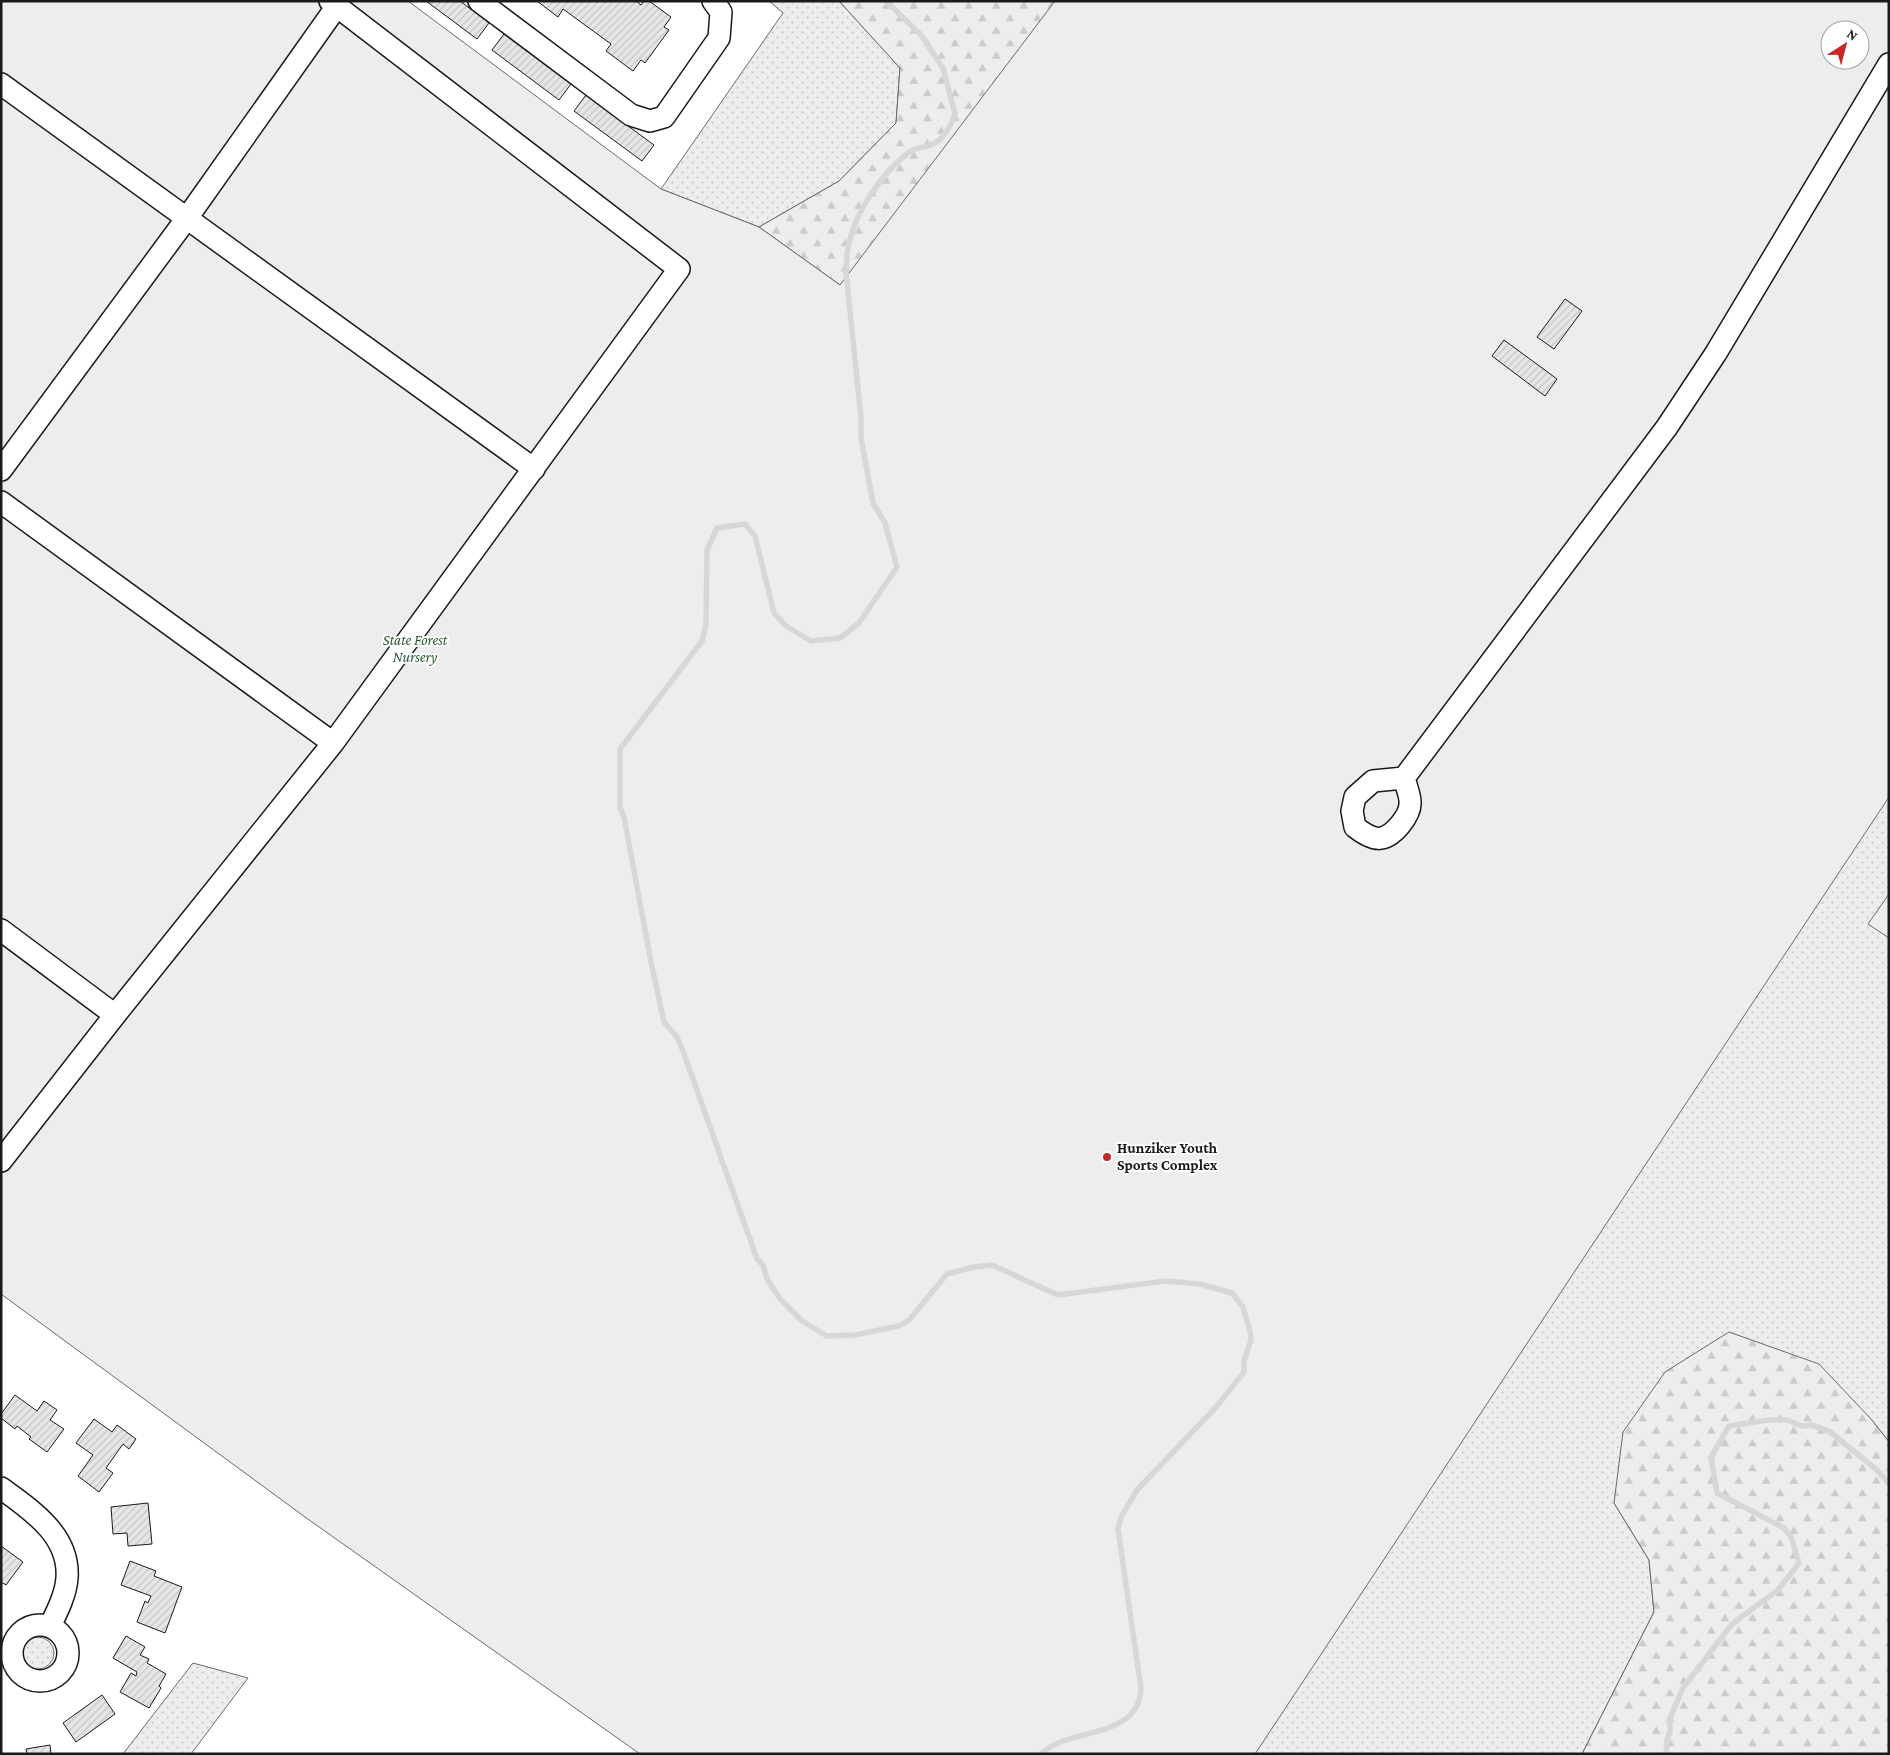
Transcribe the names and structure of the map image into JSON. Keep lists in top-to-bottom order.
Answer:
{
  "parks": ["State Forest Nursery"],
  "places": ["Hunziker Youth Sports Complex"],
  "north": "top right"
}
